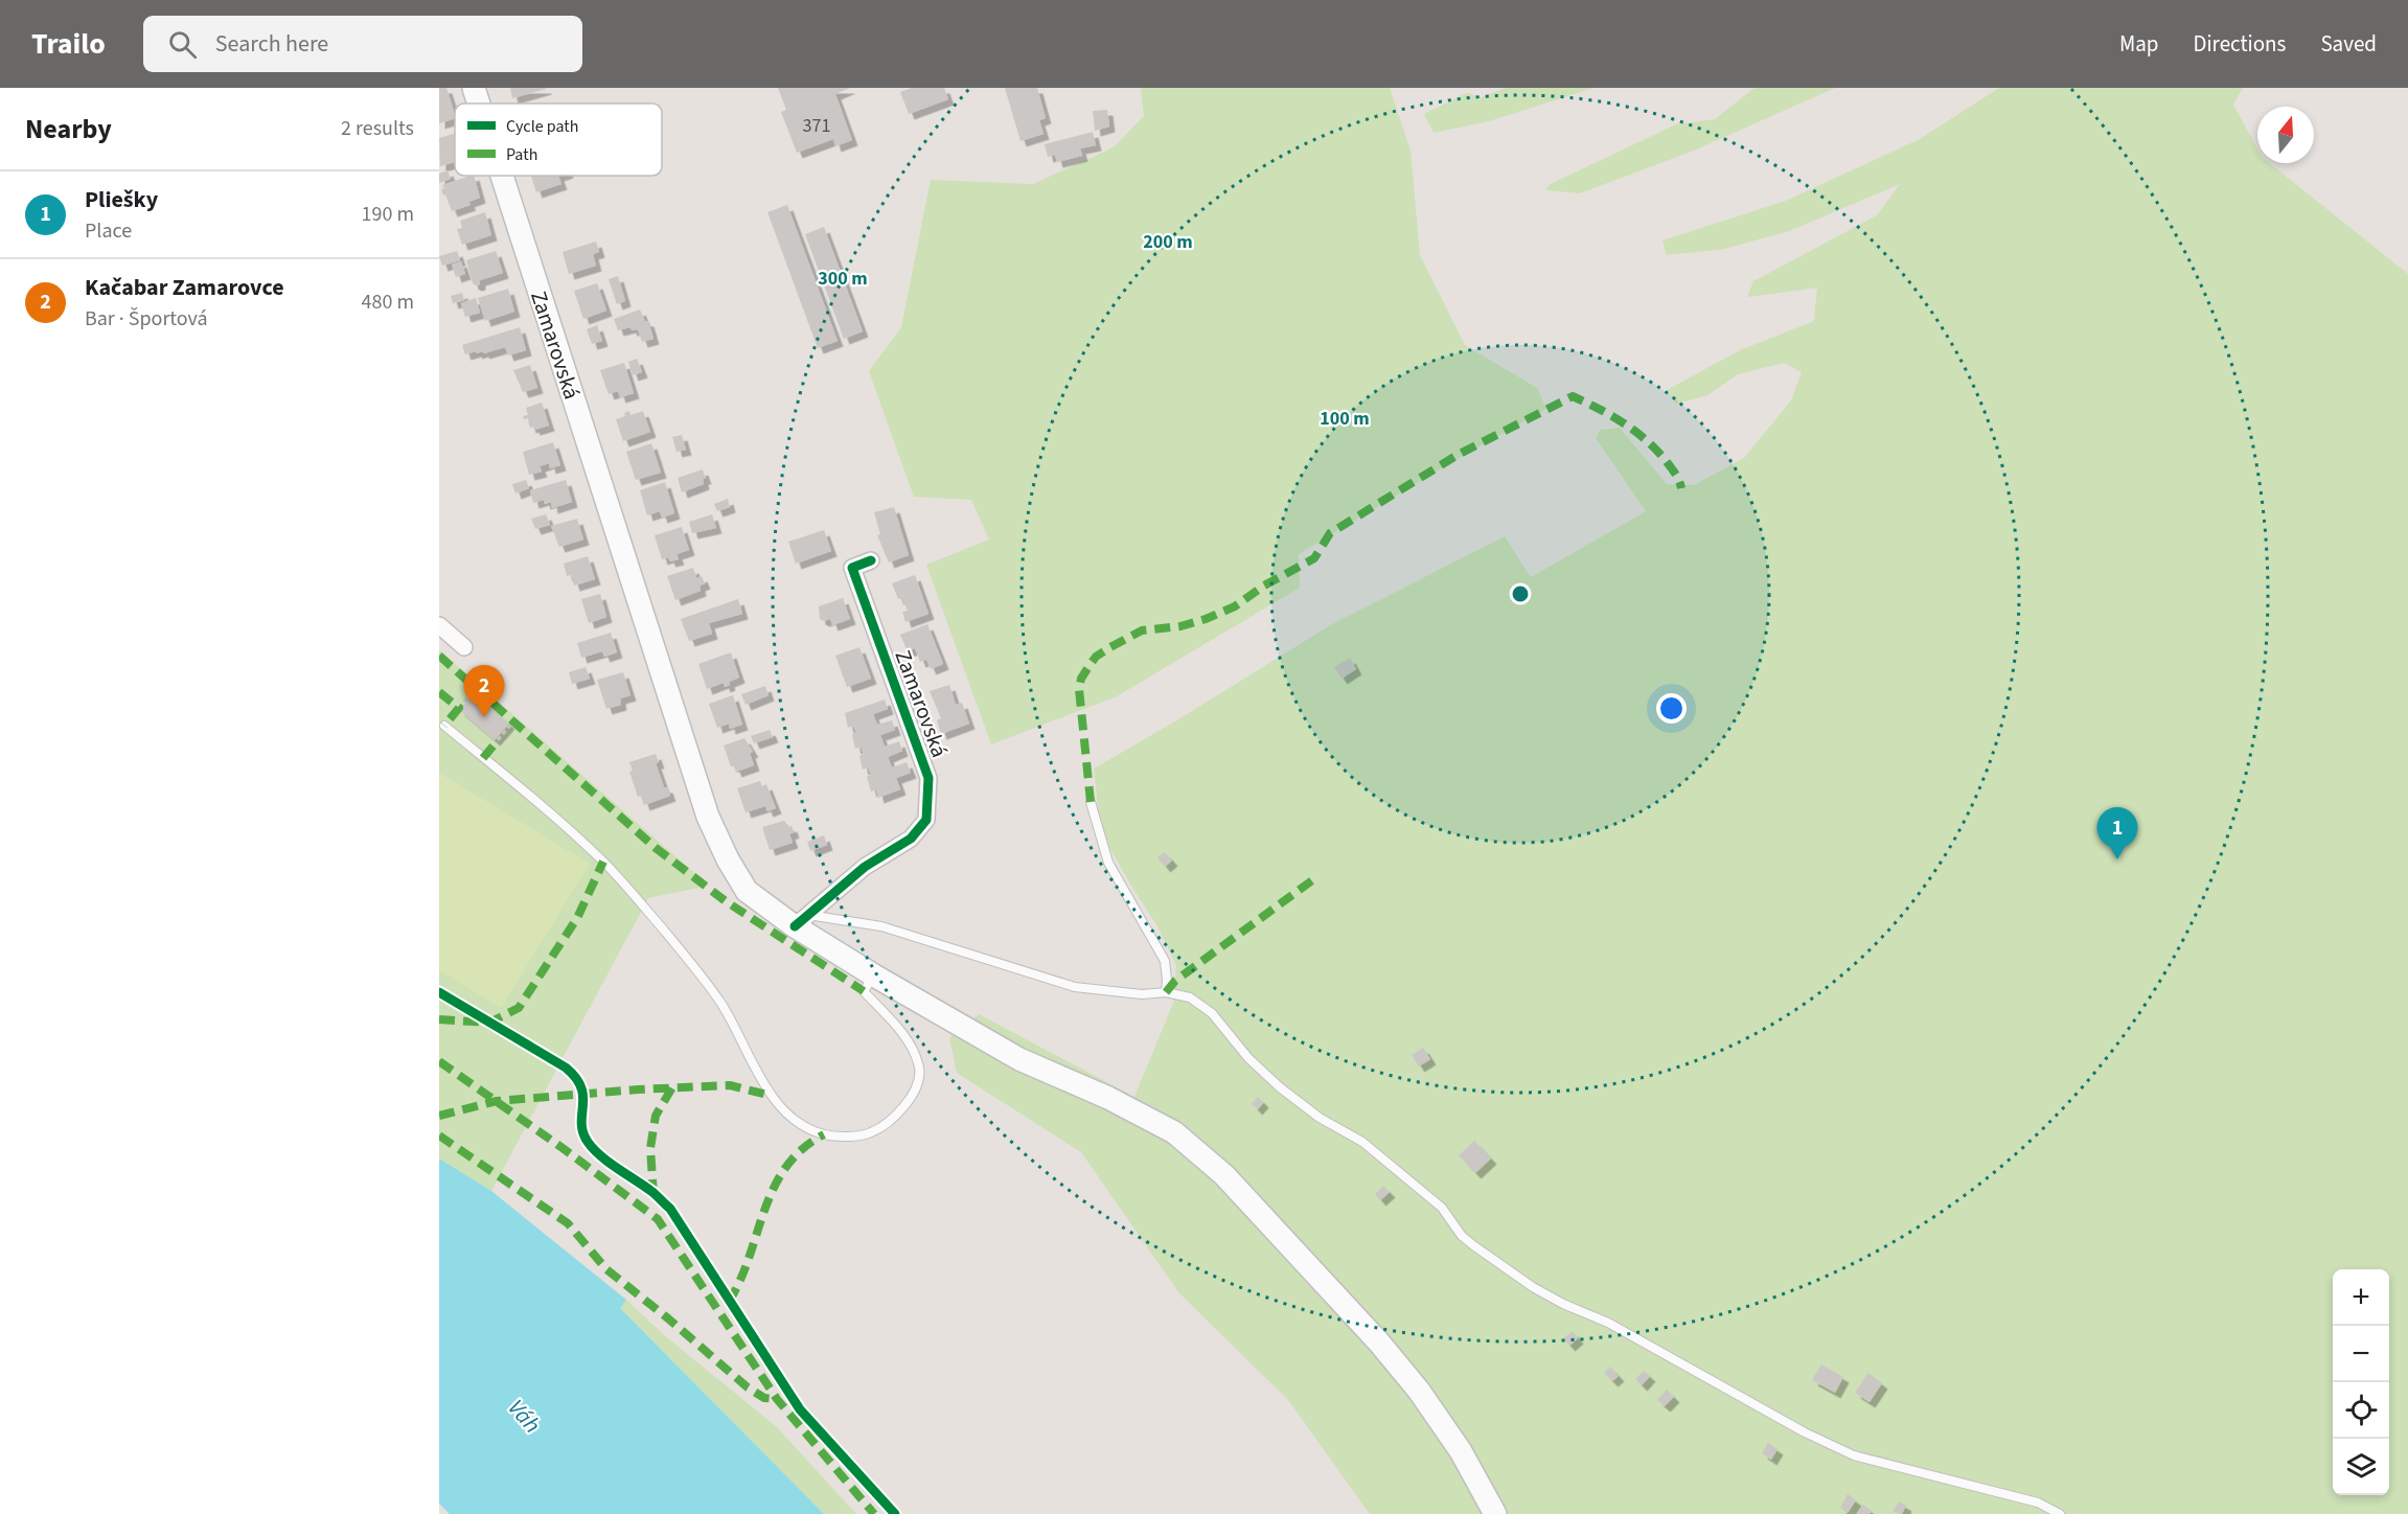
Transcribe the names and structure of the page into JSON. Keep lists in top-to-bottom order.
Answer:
{
  "streets": {
    "main road": ["Zamarovská"]
  },
  "water": ["Váh"],
  "house_numbers": ["371"],
  "legend": ["Cycle path", "Path"],
  "north": "top",
  "page": {
    "header": "Trailo",
    "search": "Search here",
    "nav": ["Map", "Directions", "Saved"],
    "heading": ["Nearby", "2 results"],
    "list": [
      {
        "mark": "1",
        "name": "Pliešky",
        "note": "Place",
        "value": "190 m"
      },
      {
        "mark": "2",
        "name": "Kačabar Zamarovce",
        "note": "Bar · Športová",
        "value": "480 m"
      }
    ],
    "pins": ["2", "1"],
    "map_buttons": ["+", "−"]
  },
  "rings": ["200 m", "300 m", "100 m"]
}
